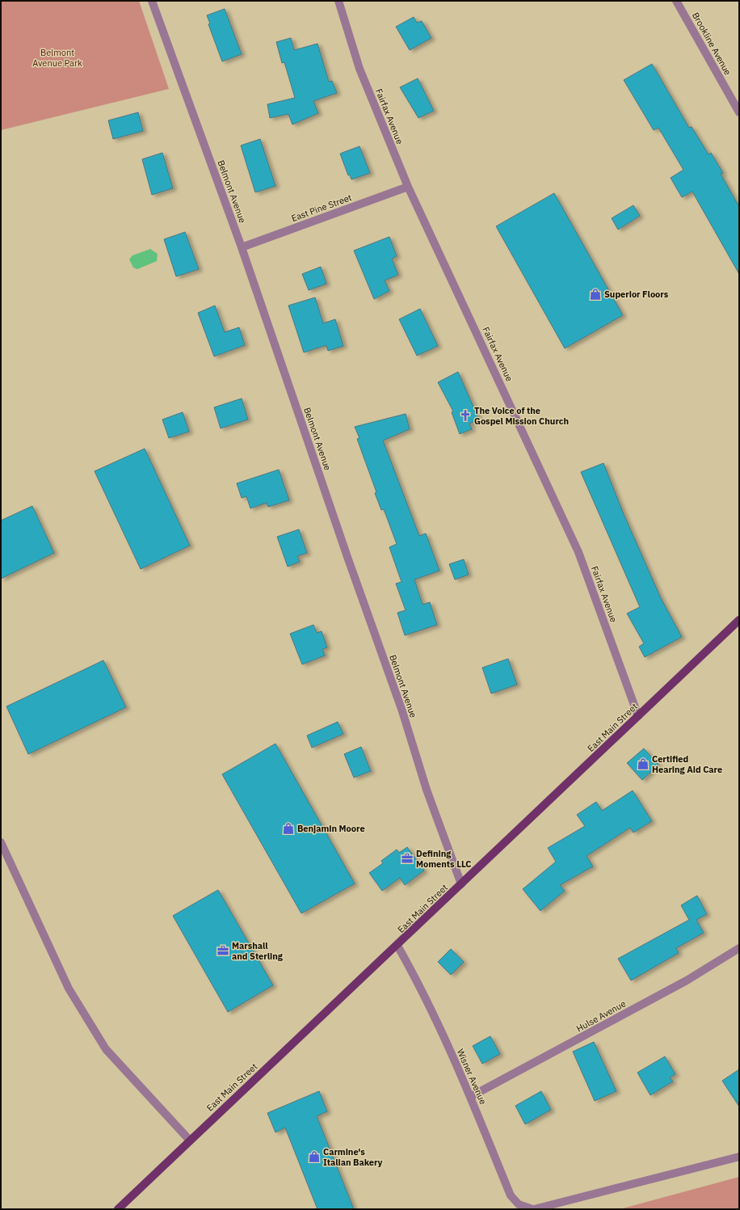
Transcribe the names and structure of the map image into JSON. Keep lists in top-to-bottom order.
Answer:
{
  "streets": {
    "main road": ["East Main Street"],
    "street": [
      "Brookline Avenue",
      "Fairfax Avenue",
      "Belmont Avenue",
      "East Pine Street",
      "Hulse Avenue",
      "Wisner Avenue"
    ]
  },
  "crossings": [
    ["Fairfax Avenue", "East Pine Street"],
    ["Fairfax Avenue", "East Main Street"],
    ["Belmont Avenue", "East Pine Street"],
    ["Belmont Avenue", "East Main Street"],
    ["East Main Street", "Wisner Avenue"],
    ["Hulse Avenue", "Wisner Avenue"]
  ],
  "parks": ["Belmont Avenue Park"],
  "places": {
    "shop": [
      "Superior Floors",
      "Certified Hearing Aid Care",
      "Benjamin Moore",
      "Carmine's Italian Bakery"
    ],
    "church": ["The Voice of the Gospel Mission Church"],
    "office": ["Defining Moments LLC", "Marshall and Sterling"]
  }
}
